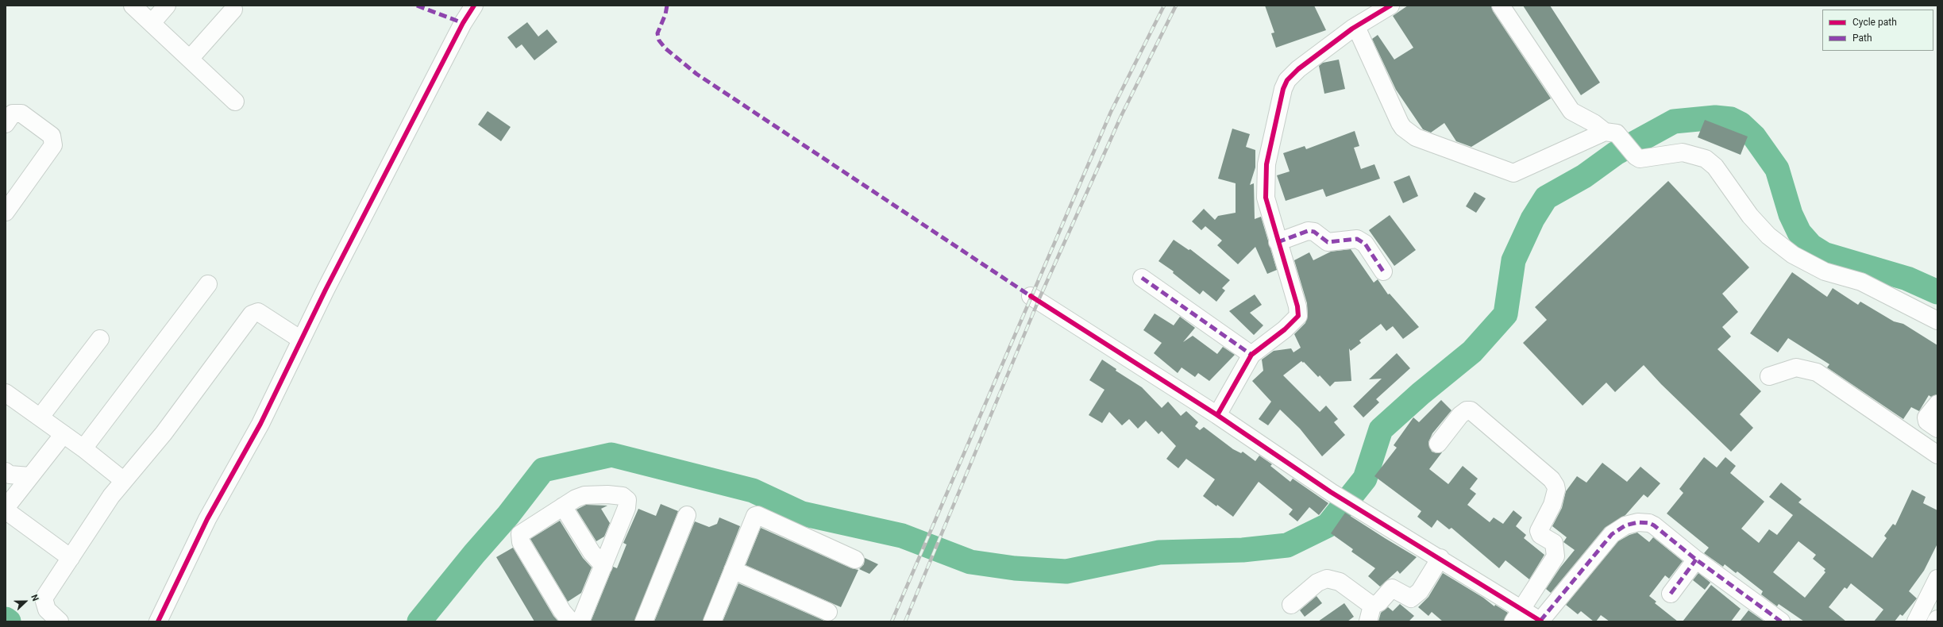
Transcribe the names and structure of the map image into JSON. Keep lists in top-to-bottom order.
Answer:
{
  "legend": ["Cycle path", "Path"],
  "north": "right"
}
